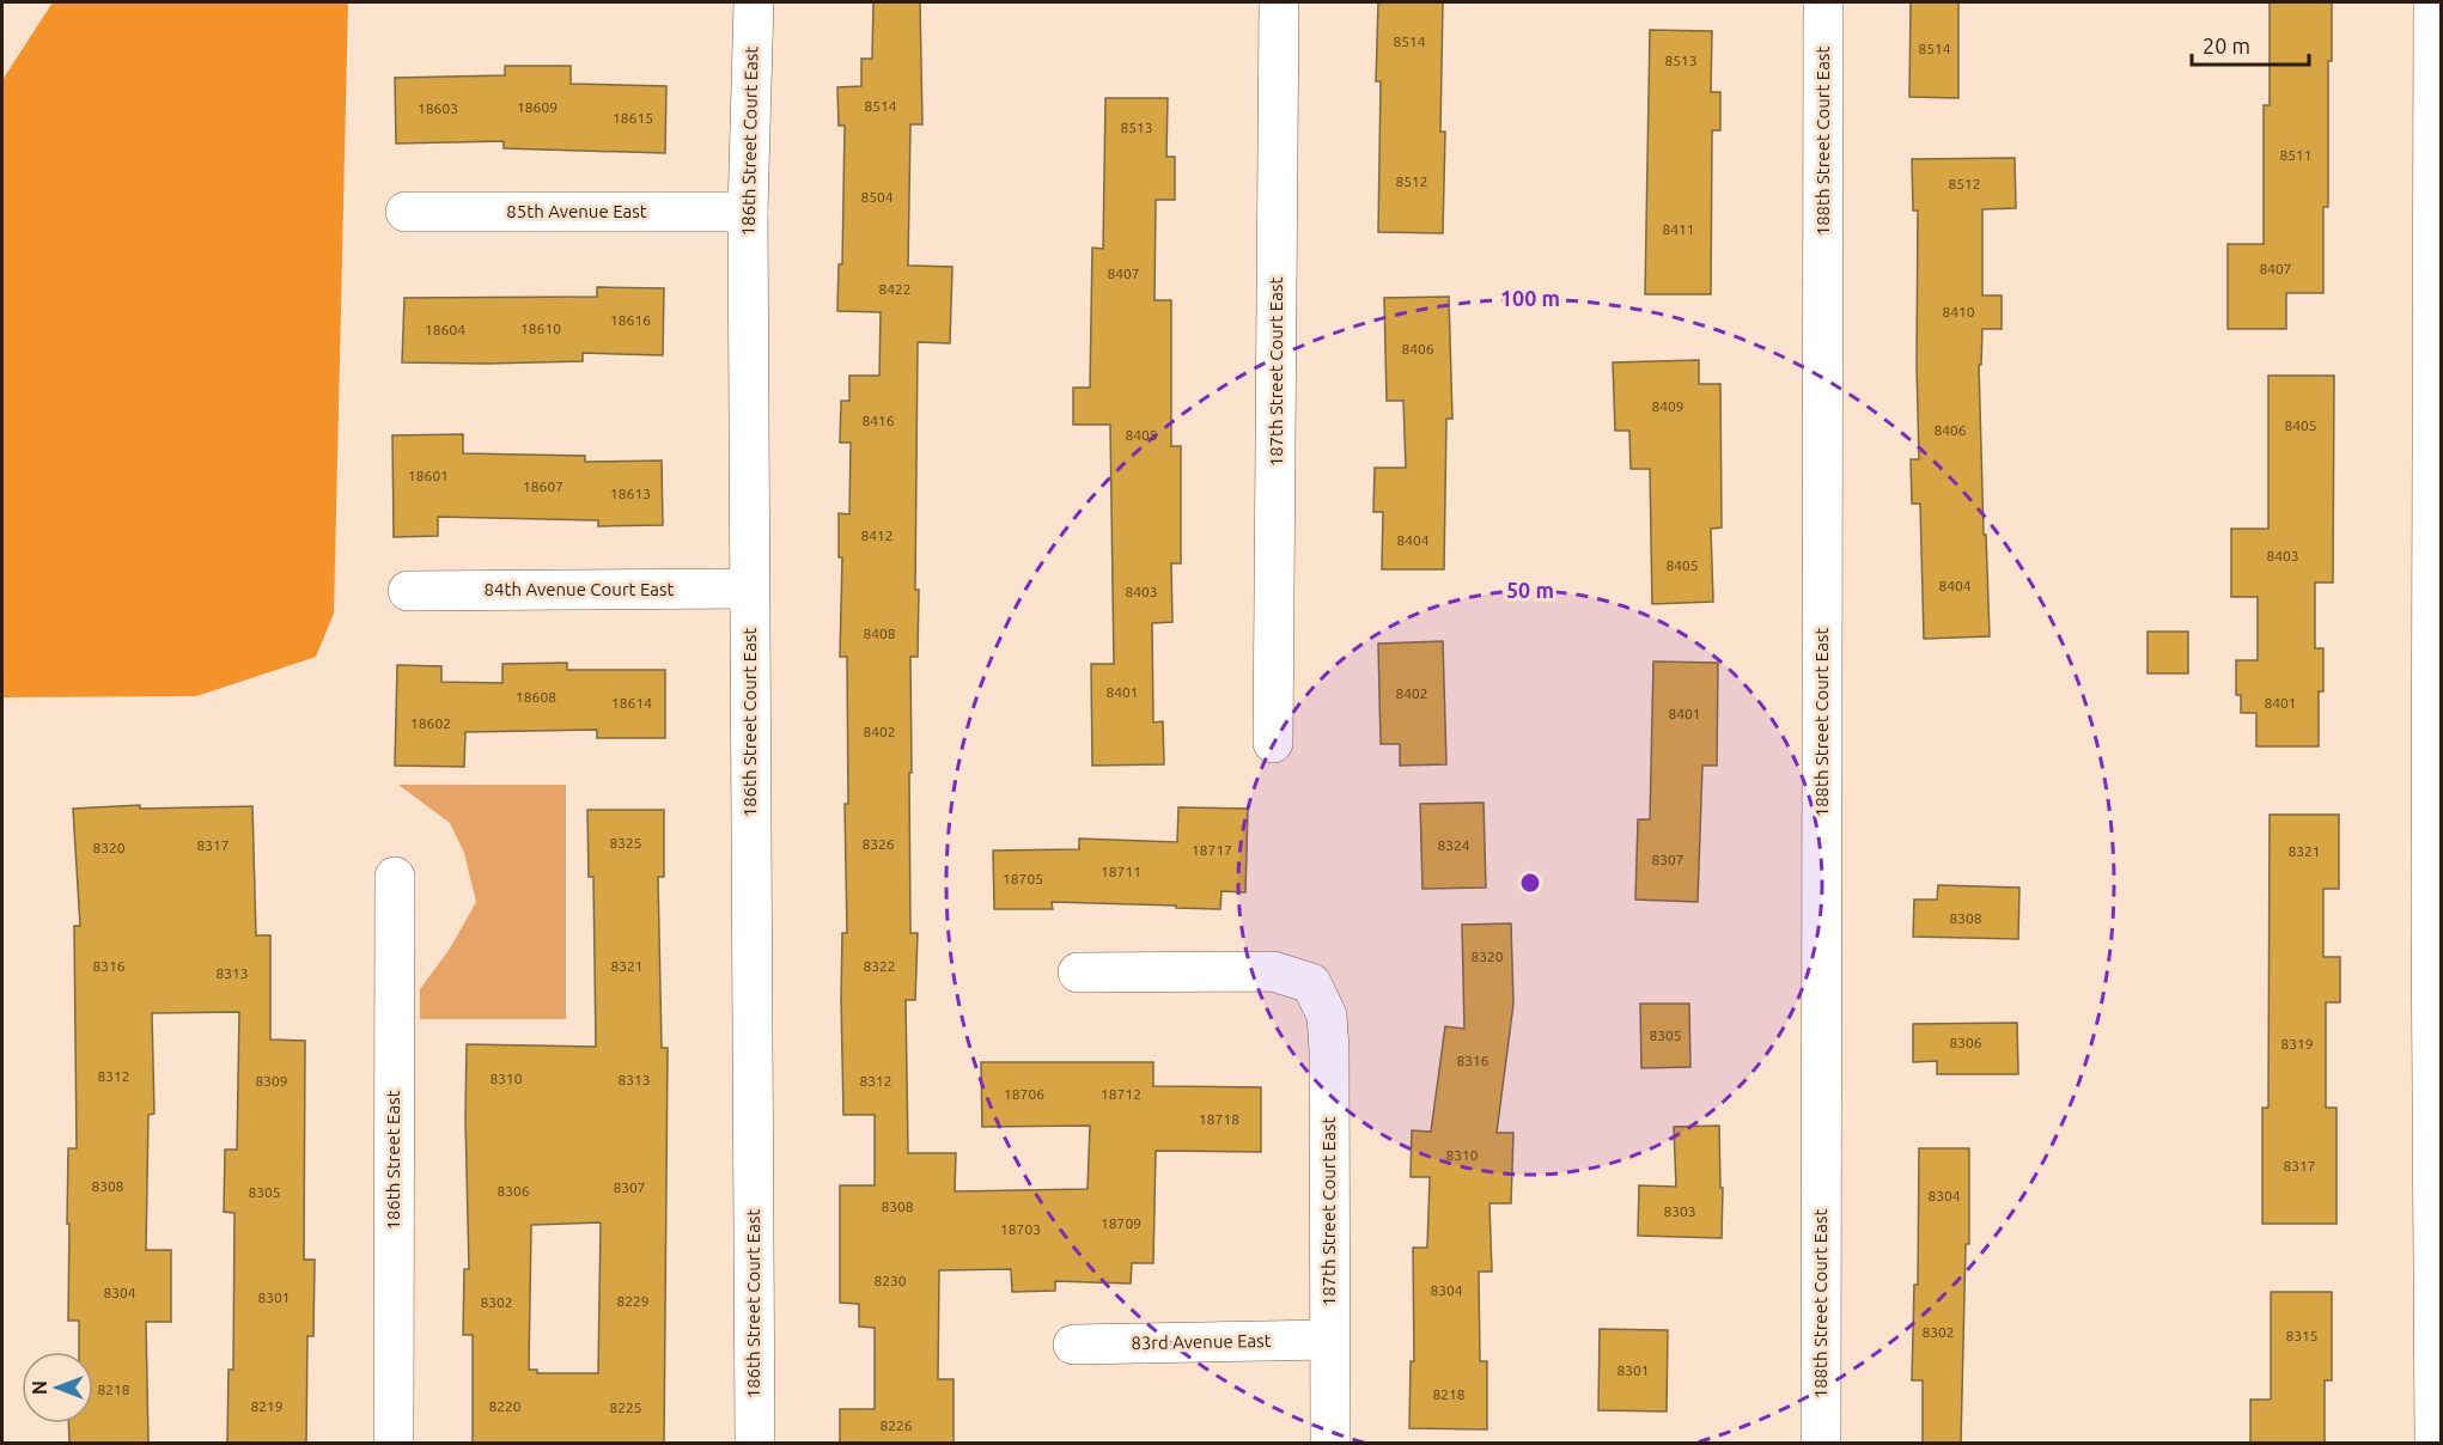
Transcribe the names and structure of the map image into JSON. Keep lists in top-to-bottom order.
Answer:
{
  "streets": {
    "street": [
      "186th Street Court East",
      "188th Street Court East",
      "85th Avenue East",
      "187th Street Court East",
      "84th Avenue Court East",
      "186th Street East",
      "83rd Avenue East"
    ]
  },
  "crossings": [
    ["186th Street Court East", "85th Avenue East"],
    ["186th Street Court East", "84th Avenue Court East"],
    ["187th Street Court East", "83rd Avenue East"]
  ],
  "house_numbers": [
    "8514",
    "8514",
    "8513",
    "8514",
    "18609",
    "18603",
    "18615",
    "8513",
    "8511",
    "8512",
    "8512",
    "8504",
    "8411",
    "8407",
    "8407",
    "8422",
    "8410",
    "18616",
    "18610",
    "18604",
    "8406",
    "8409",
    "8416",
    "8405",
    "8406",
    "8405",
    "18601",
    "18607",
    "18613",
    "8412",
    "8404",
    "8403",
    "8405",
    "8404",
    "8403",
    "8408",
    "8401",
    "8402",
    "18608",
    "18614",
    "8401",
    "8401",
    "18602",
    "8402",
    "8325",
    "8326",
    "8317",
    "8324",
    "8320",
    "18717",
    "8321",
    "8307",
    "18711",
    "18705",
    "8308",
    "8320",
    "8316",
    "8321",
    "8322",
    "8313",
    "8305",
    "8306",
    "8319",
    "8316",
    "8312",
    "8310",
    "8313",
    "8309",
    "8312",
    "18706",
    "18712",
    "18718",
    "8310",
    "8317",
    "8308",
    "8307",
    "8306",
    "8305",
    "8304",
    "8308",
    "8303",
    "18709",
    "18703",
    "8230",
    "8304",
    "8304",
    "8301",
    "8229",
    "8302",
    "8302",
    "8315",
    "8301",
    "8218",
    "8218",
    "8219",
    "8220",
    "8225",
    "8226"
  ],
  "scale_bar": "20 m",
  "north": "left",
  "rings": ["100 m", "50 m"]
}
